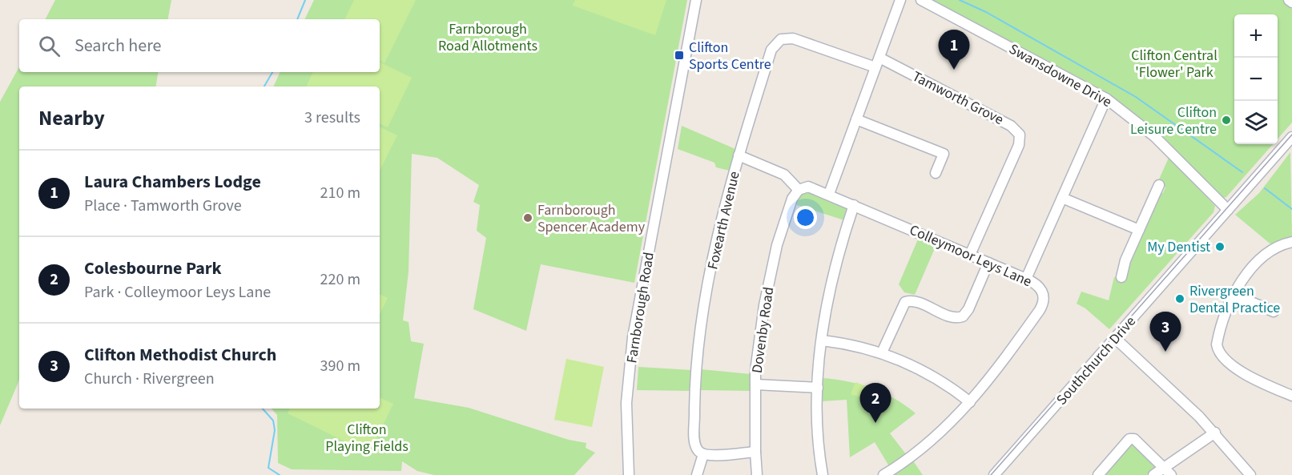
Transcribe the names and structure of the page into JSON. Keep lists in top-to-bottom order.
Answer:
{
  "streets": {
    "street": [
      "Swansdowne Drive",
      "Tamworth Grove",
      "Foxearth Avenue",
      "Colleymoor Leys Lane",
      "Farnborough Road",
      "Dovenby Road",
      "Southchurch Drive"
    ]
  },
  "crossings": [
    ["Swansdowne Drive", "Southchurch Drive"],
    ["Tamworth Grove", "Colleymoor Leys Lane"],
    ["Colleymoor Leys Lane", "Dovenby Road"]
  ],
  "parks": ["Farnborough Road Allotments", "Clifton Central 'Flower' Park", "Clifton Playing Fields"],
  "places": {
    "transit": ["Clifton Sports Centre"],
    "other": [
      "Clifton Leisure Centre",
      "Farnborough Spencer Academy",
      "My Dentist",
      "Rivergreen Dental Practice"
    ]
  },
  "page": {
    "map_buttons": ["+", "−"],
    "search": "Search here",
    "pins": ["1", "3", "2"],
    "heading": ["Nearby", "3 results"],
    "list": [
      {
        "mark": "1",
        "name": "Laura Chambers Lodge",
        "note": "Place · Tamworth Grove",
        "value": "210 m"
      },
      {
        "mark": "2",
        "name": "Colesbourne Park",
        "note": "Park · Colleymoor Leys Lane",
        "value": "220 m"
      },
      {
        "mark": "3",
        "name": "Clifton Methodist Church",
        "note": "Church · Rivergreen",
        "value": "390 m"
      }
    ]
  }
}
